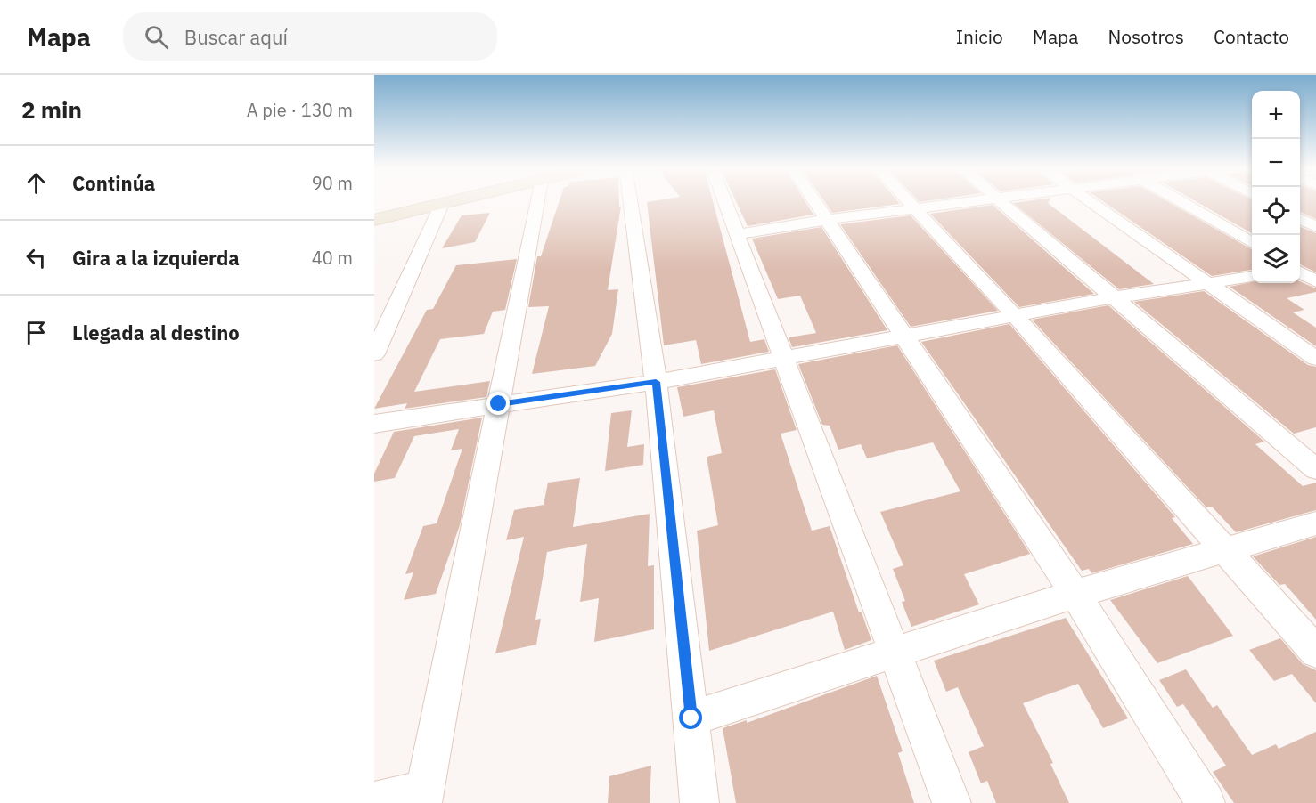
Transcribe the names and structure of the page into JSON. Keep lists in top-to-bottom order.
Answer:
{
  "page": {
    "header": "Mapa",
    "search": "Buscar aquí",
    "nav": [
      "Inicio",
      "Mapa",
      "Nosotros",
      "Contacto"
    ],
    "heading": ["2 min", "A pie · 130 m"],
    "map_buttons": ["+", "−"],
    "list": [
      ["Continúa", "90 m"],
      ["Gira a la izquierda", "40 m"],
      "Llegada al destino"
    ]
  }
}
